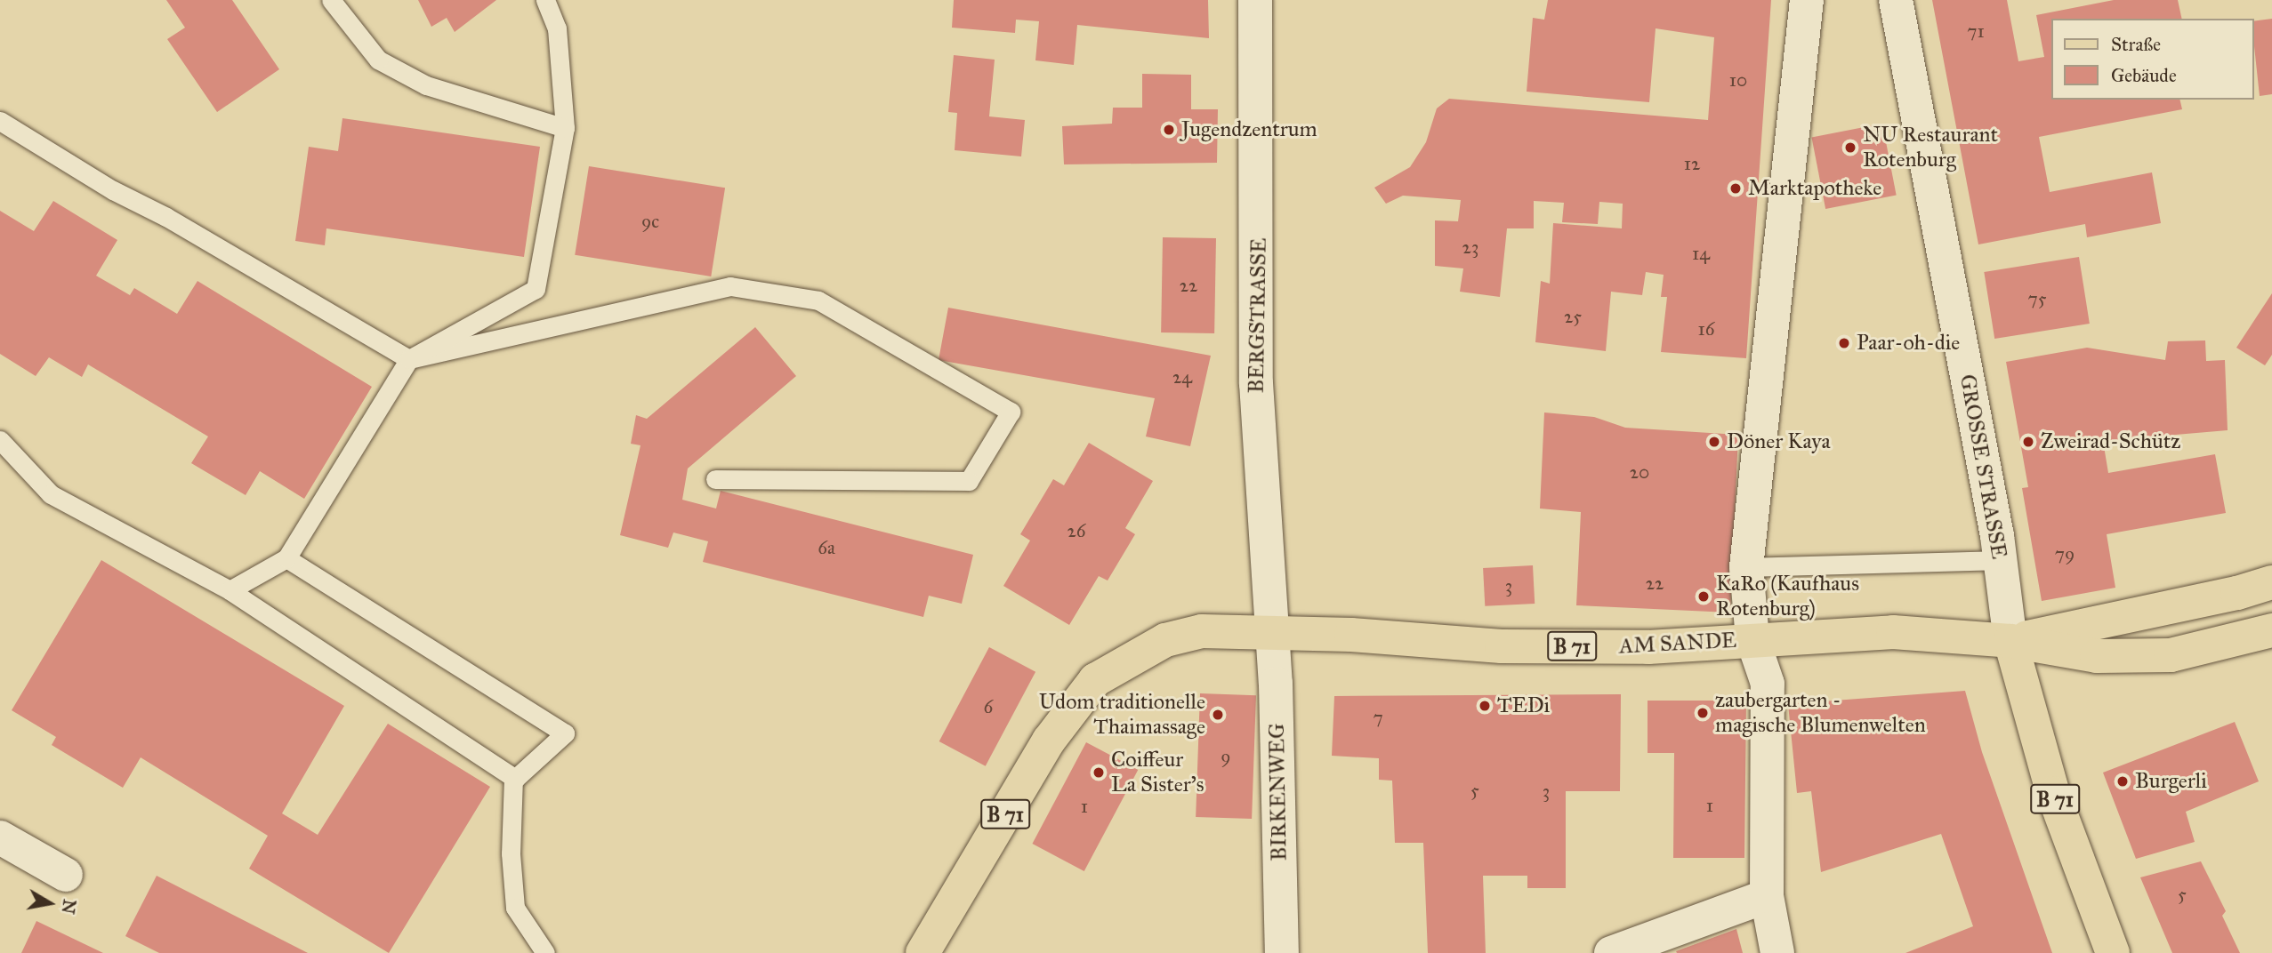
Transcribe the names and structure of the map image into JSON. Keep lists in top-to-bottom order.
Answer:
{
  "streets": {
    "main road": ["AM SANDE", "B 71"],
    "street": ["BERGSTRASSE", "GROSSE STRASSE", "BIRKENWEG"]
  },
  "crossings": [
    ["BERGSTRASSE", "AM SANDE"],
    ["BERGSTRASSE", "B 71"],
    ["BERGSTRASSE", "BIRKENWEG"],
    ["GROSSE STRASSE", "AM SANDE"],
    ["GROSSE STRASSE", "B 71"],
    ["AM SANDE", "B 71"],
    ["AM SANDE", "BIRKENWEG"],
    ["B 71", "BIRKENWEG"]
  ],
  "places": [
    "Jugendzentrum",
    "NU Restaurant Rotenburg",
    "Marktapotheke",
    "Paar-oh-die",
    "Döner Kaya",
    "Zweirad-Schütz",
    "KaRo (Kaufhaus Rotenburg)",
    "TEDi",
    "zaubergarten - magische Blumenwelten",
    "Udom traditionelle Thaimassage",
    "Coiffeur La Sister's",
    "Burgerli"
  ],
  "house_numbers": [
    "71",
    "10",
    "12",
    "9c",
    "23",
    "14",
    "22",
    "75",
    "25",
    "16",
    "24",
    "20",
    "26",
    "6a",
    "79",
    "22",
    "3",
    "6",
    "7",
    "9",
    "5",
    "3",
    "1",
    "1",
    "5"
  ],
  "legend": ["Straße", "Gebäude"],
  "north": "right"
}
